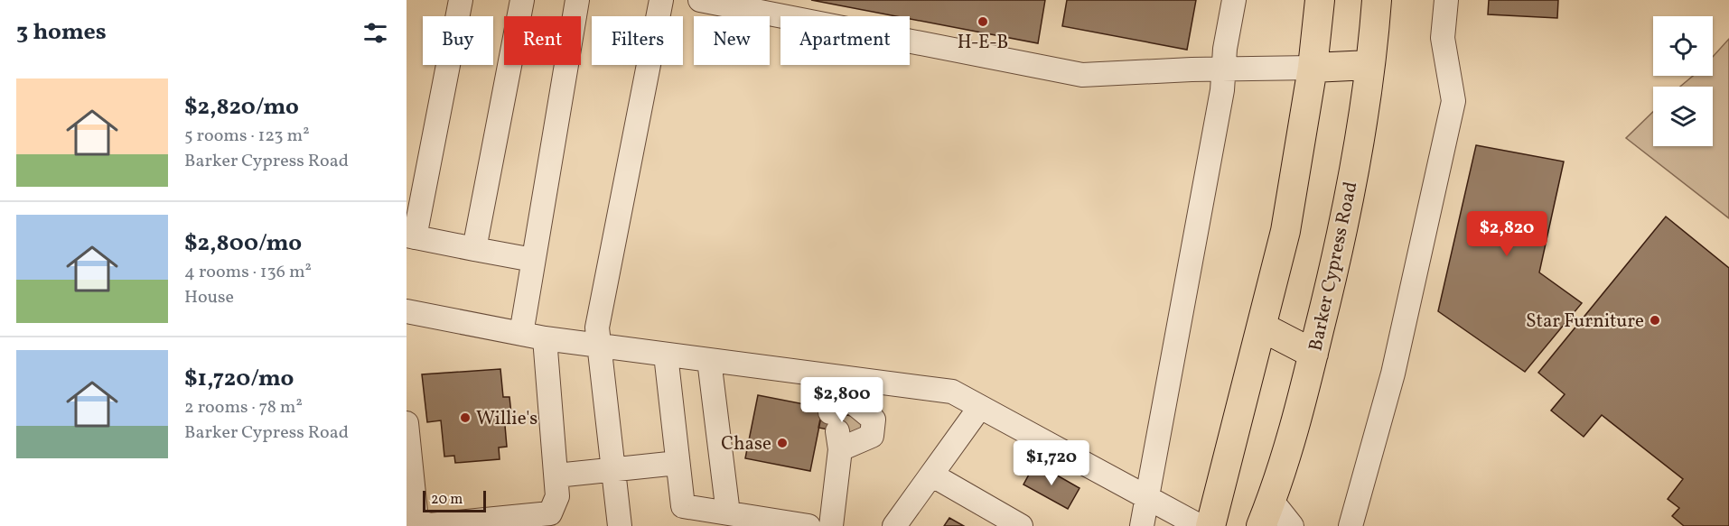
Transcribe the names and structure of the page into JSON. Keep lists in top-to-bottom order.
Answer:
{
  "streets": {
    "main road": ["Barker Cypress Road"]
  },
  "places": [
    "H-E-B",
    "Star Furniture",
    "Willie's",
    "Chase"
  ],
  "scale_bar": "20 m",
  "page": {
    "heading": "3 homes",
    "chip": [
      "Buy",
      "Rent",
      "Filters",
      "New",
      "Apartment"
    ],
    "list": [
      {
        "name": "$2,820/mo",
        "note": "5 rooms · 123 m² · Barker Cypress Road"
      },
      {
        "name": "$2,800/mo",
        "note": "4 rooms · 136 m² · House"
      },
      {
        "name": "$1,720/mo",
        "note": "2 rooms · 78 m² · Barker Cypress Road"
      }
    ],
    "price": ["$2,820", "$2,800", "$1,720"],
    "scale": "20 m"
  }
}
